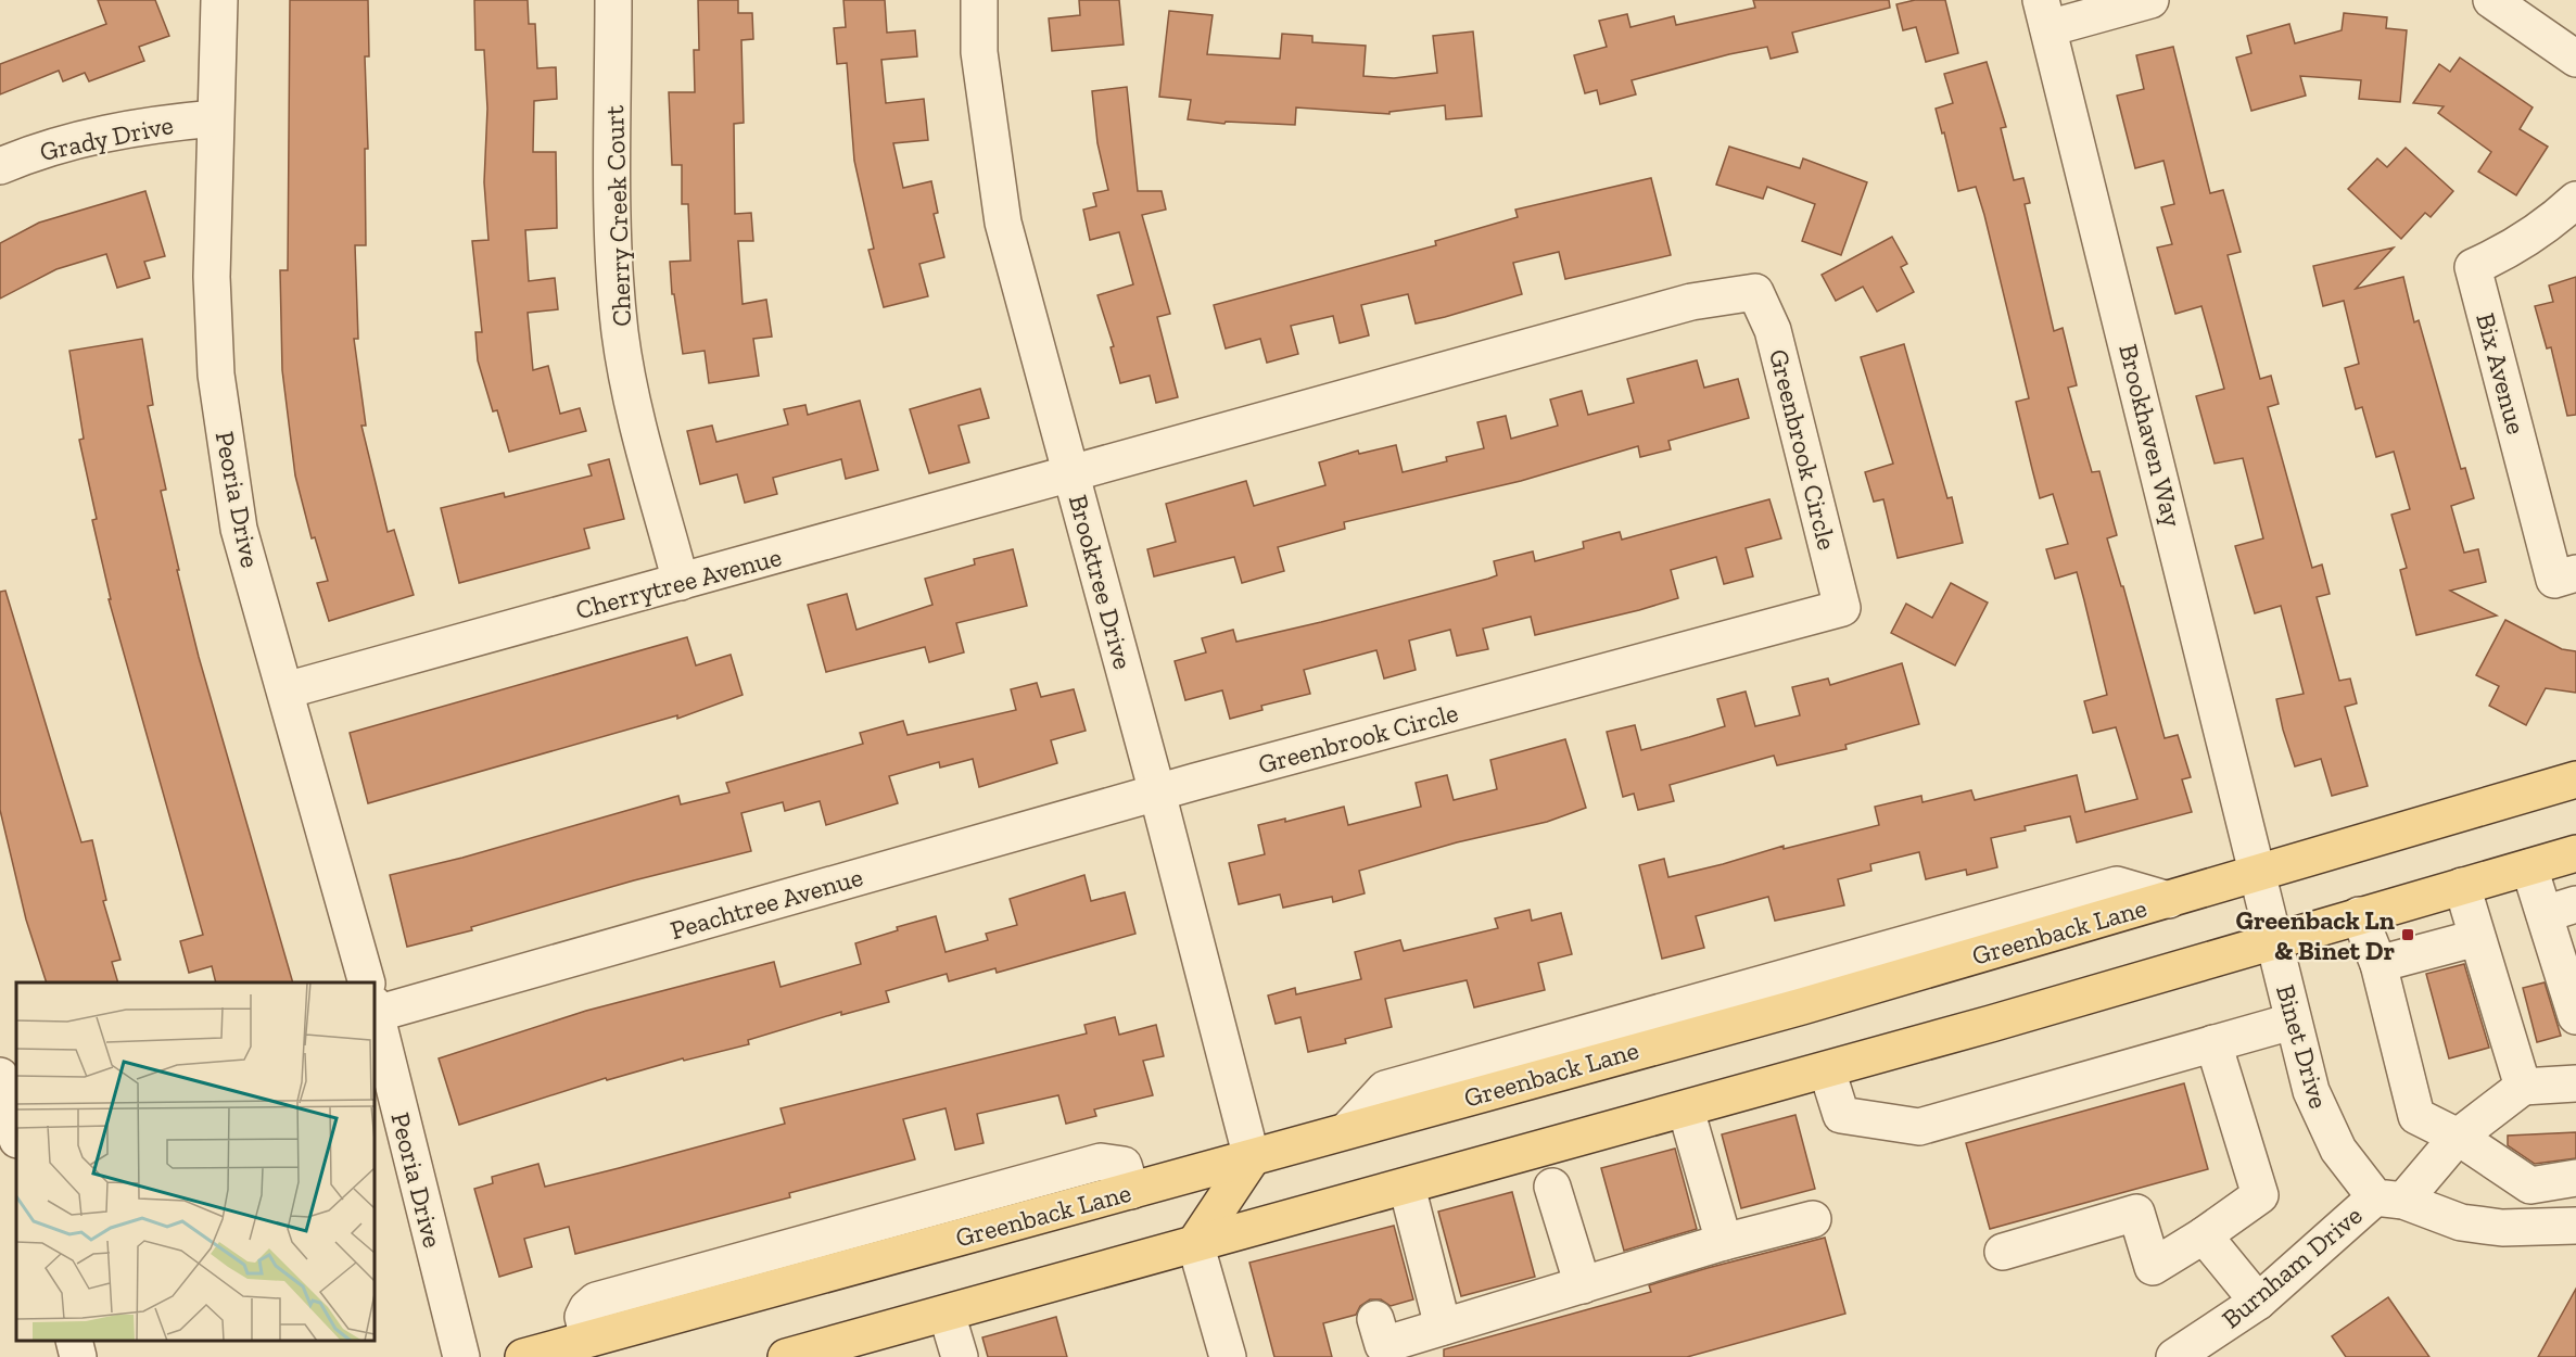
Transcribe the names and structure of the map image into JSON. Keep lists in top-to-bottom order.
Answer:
{
  "streets": {
    "main road": ["Greenback Lane"],
    "street": [
      "Grady Drive",
      "Cherry Creek Court",
      "Bix Avenue",
      "Brookhaven Way",
      "Greenbrook Circle",
      "Peoria Drive",
      "Brooktree Drive",
      "Cherrytree Avenue",
      "Peachtree Avenue",
      "Binet Drive",
      "Burnham Drive"
    ]
  },
  "crossings": [
    ["Grady Drive", "Peoria Drive"],
    ["Cherry Creek Court", "Cherrytree Avenue"],
    ["Brookhaven Way", "Greenback Lane"],
    ["Brookhaven Way", "Binet Drive"],
    ["Greenbrook Circle", "Brooktree Drive"],
    ["Greenbrook Circle", "Cherrytree Avenue"],
    ["Greenbrook Circle", "Peachtree Avenue"],
    ["Peoria Drive", "Cherrytree Avenue"],
    ["Brooktree Drive", "Cherrytree Avenue"],
    ["Brooktree Drive", "Peachtree Avenue"],
    ["Brooktree Drive", "Greenback Lane"],
    ["Greenback Lane", "Binet Drive"],
    ["Binet Drive", "Burnham Drive"]
  ],
  "places": {
    "transit": ["Greenback Ln & Binet Dr"]
  }
}
